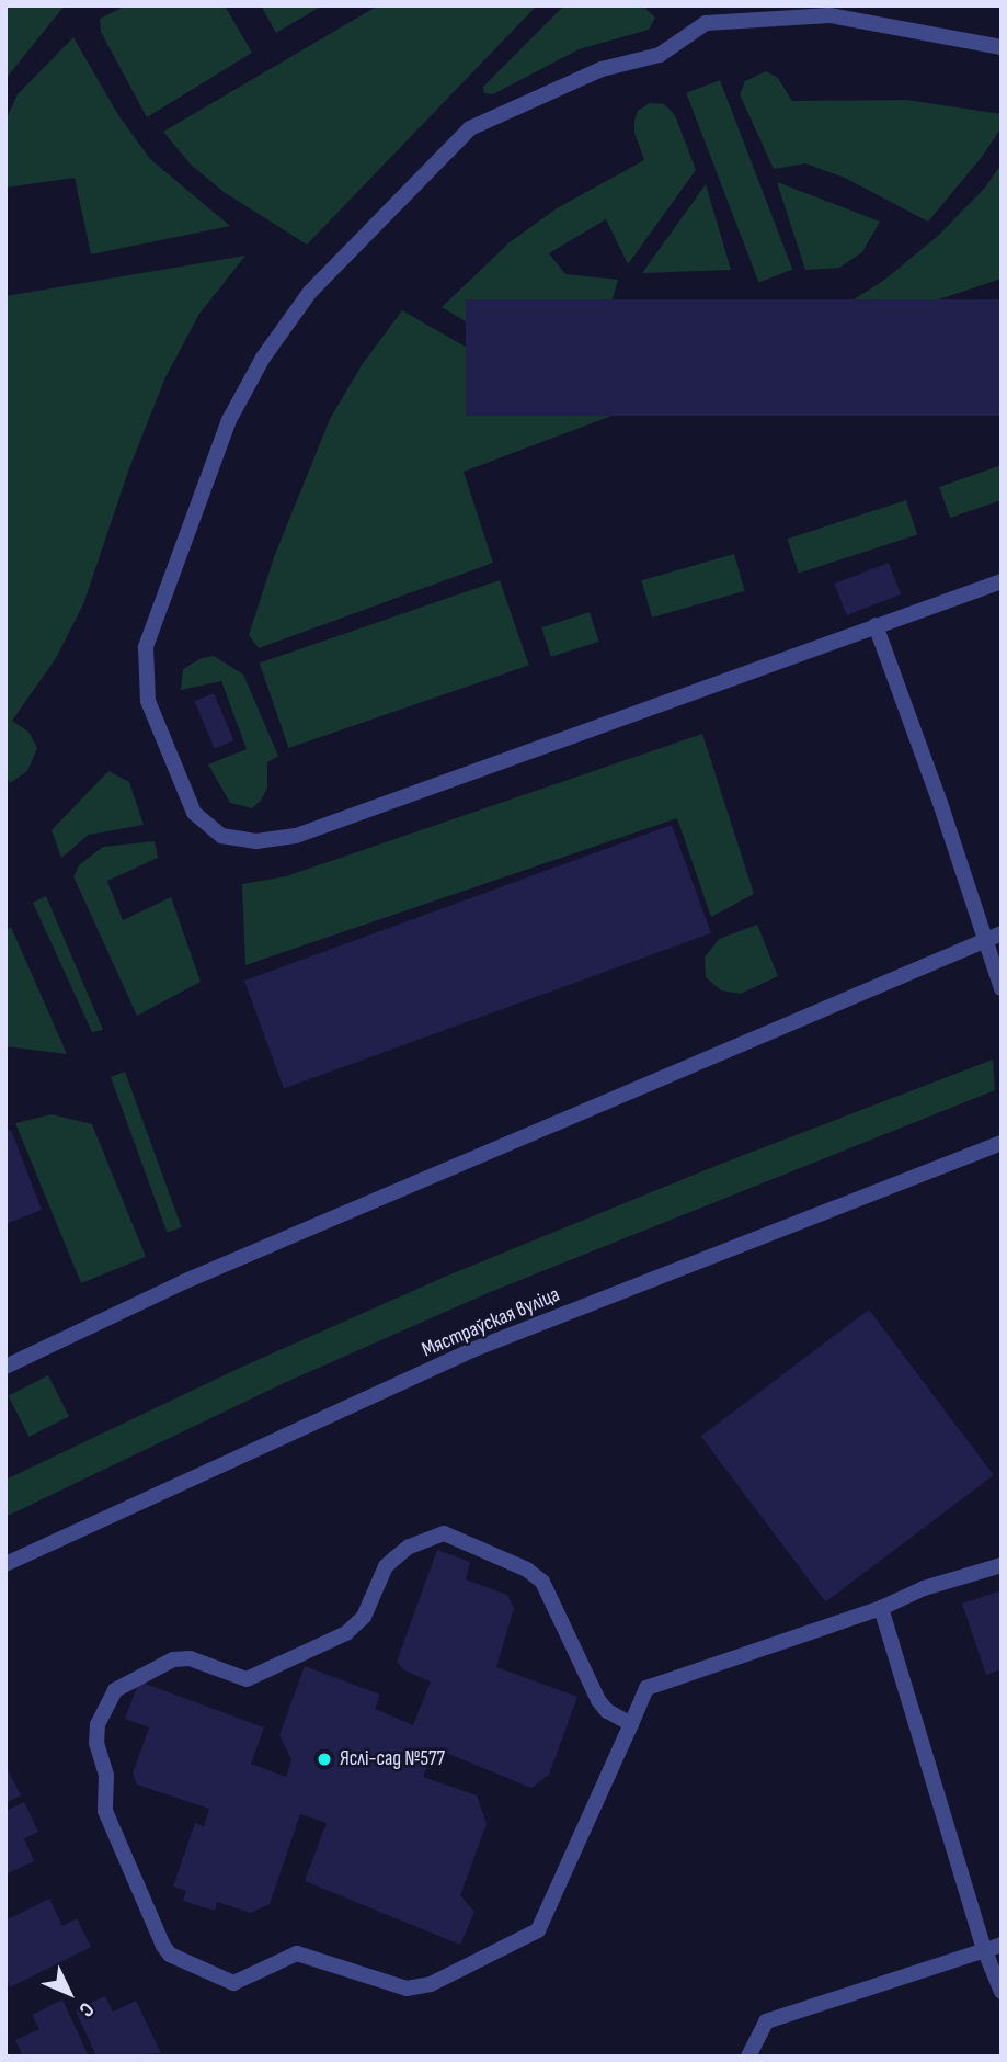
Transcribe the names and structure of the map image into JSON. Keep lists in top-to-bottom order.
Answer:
{
  "streets": {
    "street": ["Мястраўская вуліца"]
  },
  "places": ["Яслі-сад №577"],
  "north": "bottom right"
}
